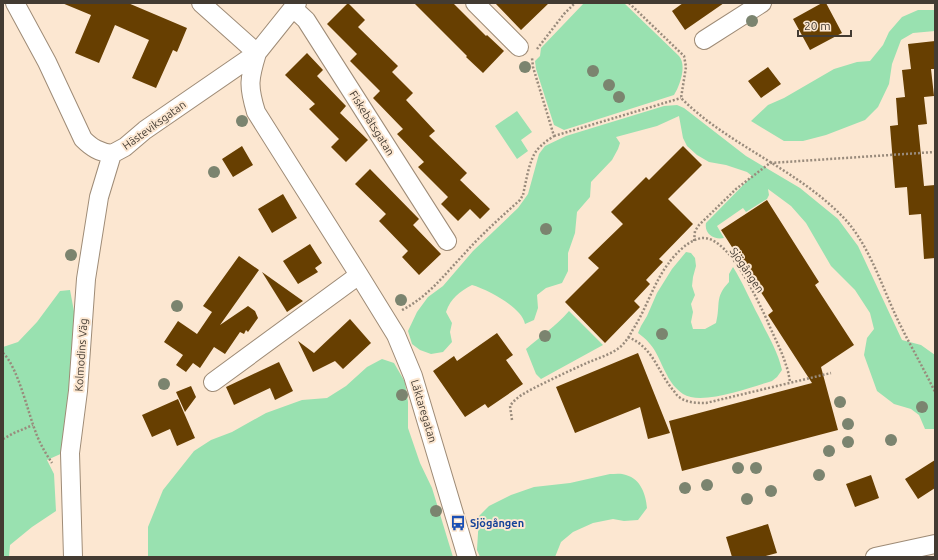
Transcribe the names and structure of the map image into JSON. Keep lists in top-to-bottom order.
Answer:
{
  "streets": {
    "street": [
      "Fiskebåtsgatan",
      "Hästeviksgatan",
      "Kolmodins Väg",
      "Läktaregatan"
    ],
    "path": ["Sjögången"]
  },
  "crossings": [
    ["Fiskebåtsgatan", "Hästeviksgatan"],
    ["Hästeviksgatan", "Kolmodins Väg"],
    ["Hästeviksgatan", "Läktaregatan"]
  ],
  "places": {
    "bus stop": ["Sjögången"]
  },
  "scale_bar": "20 m"
}
